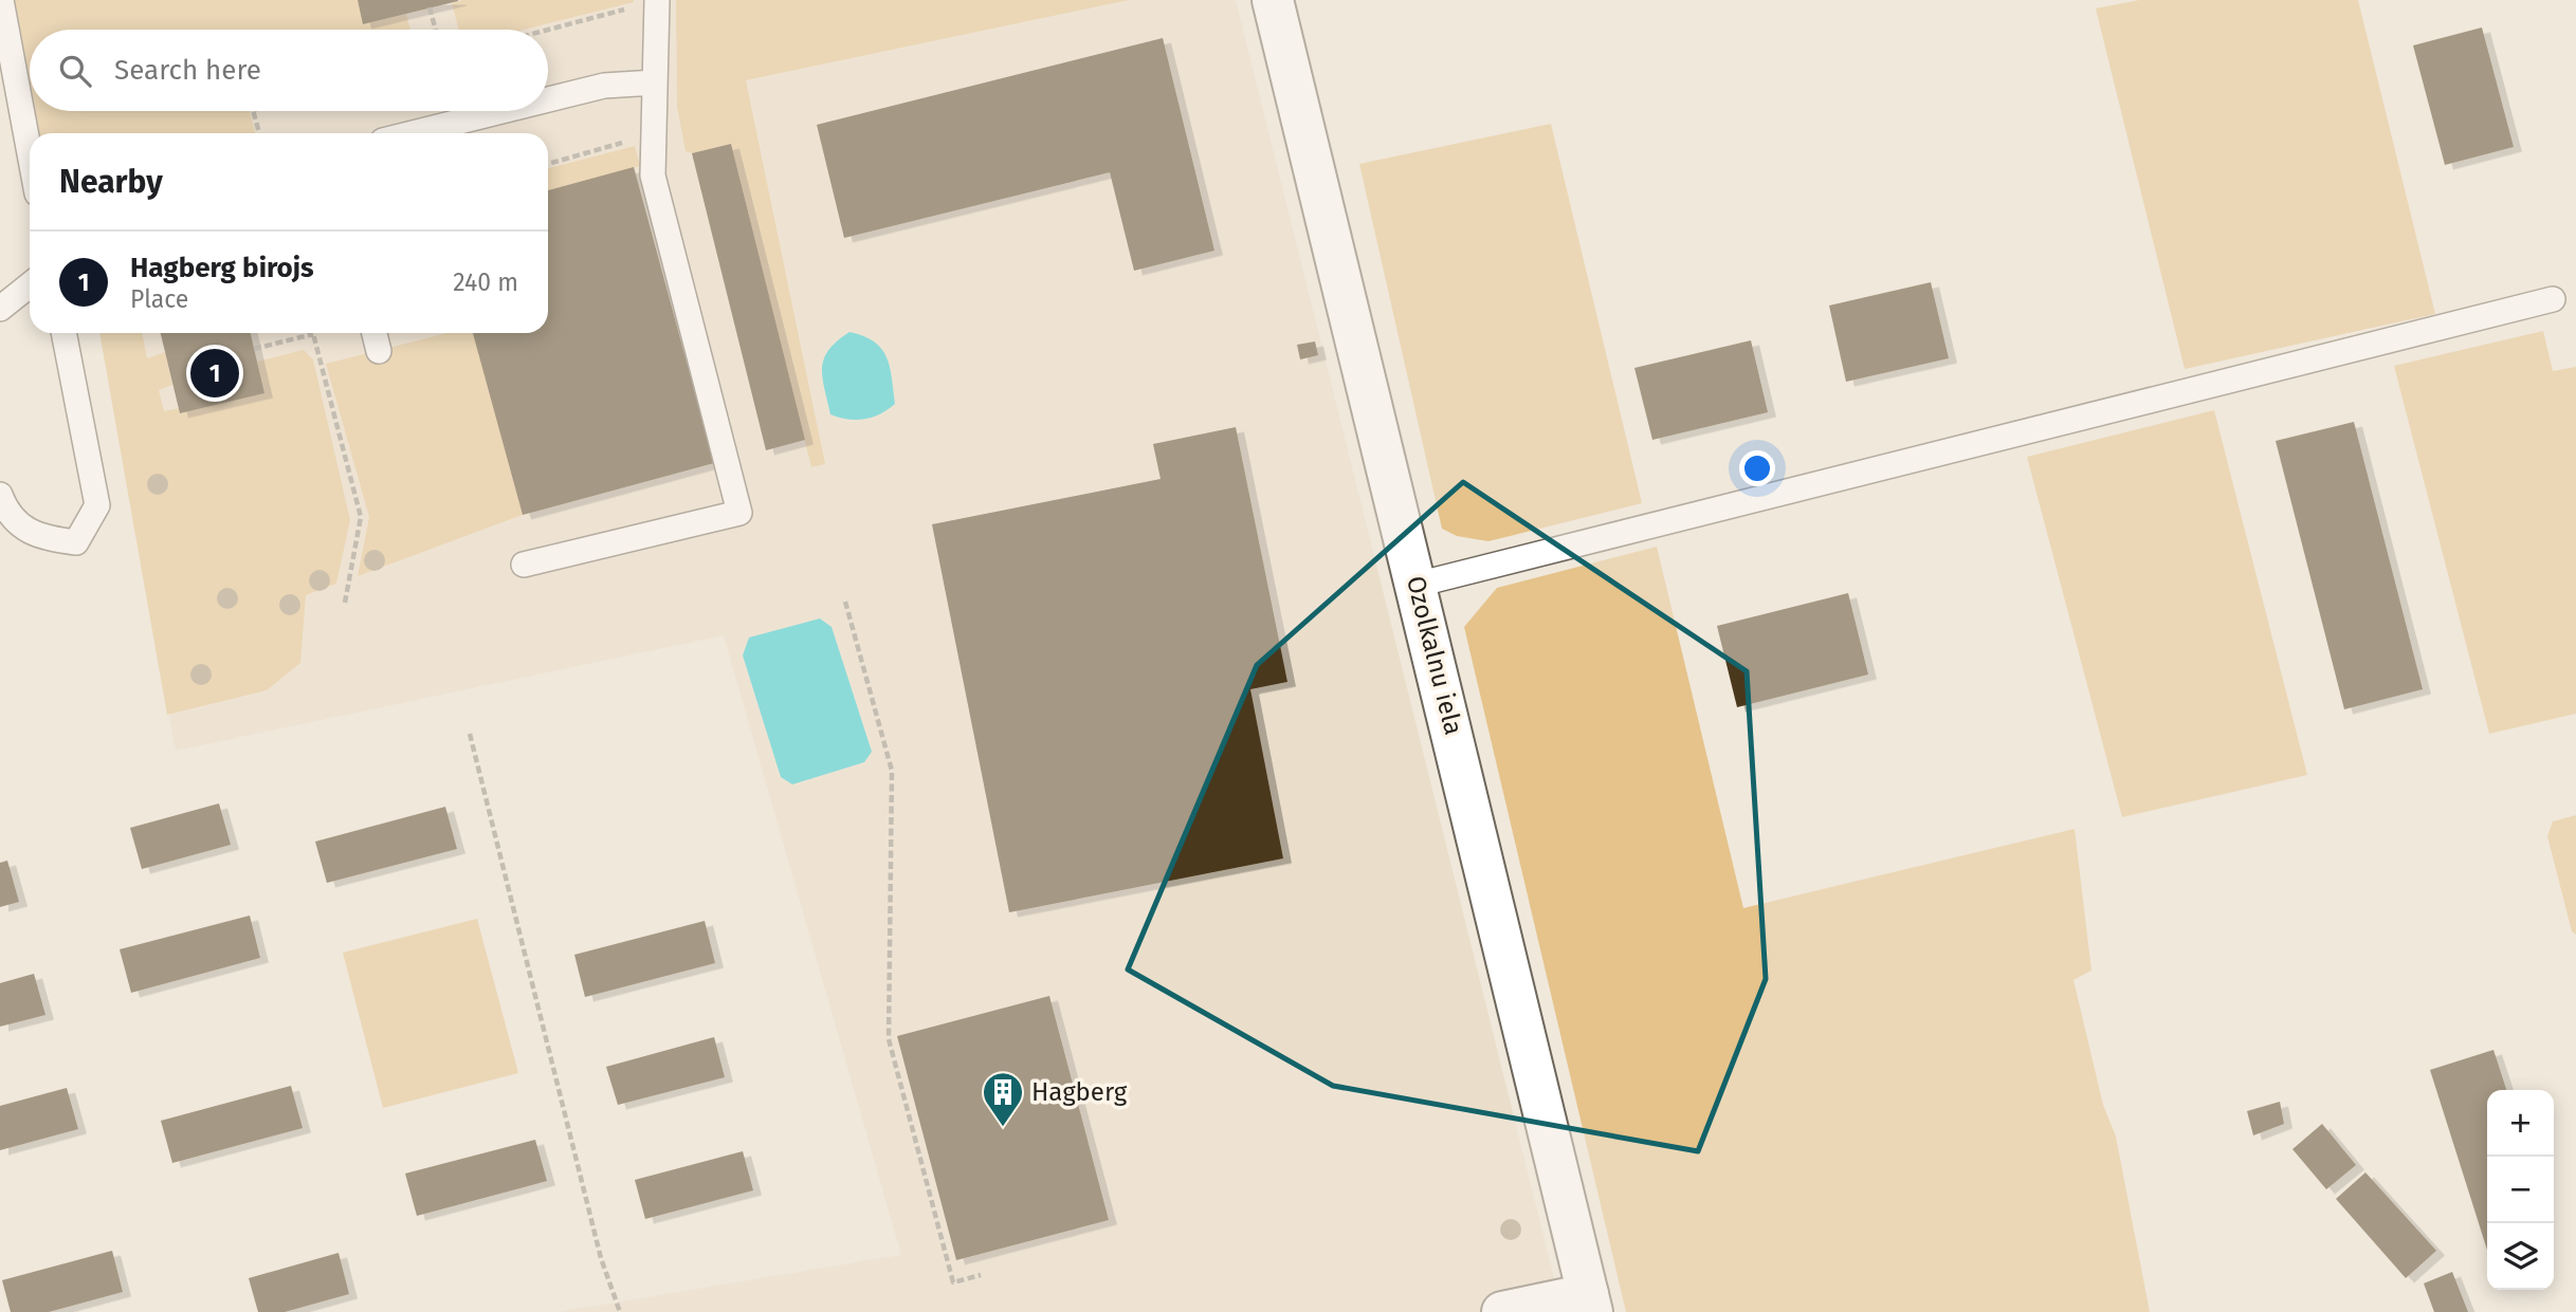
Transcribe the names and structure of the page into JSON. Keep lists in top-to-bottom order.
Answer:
{
  "streets": {
    "street": ["Ozolkalnu iela"]
  },
  "places": {
    "building": ["Hagberg"]
  },
  "page": {
    "search": "Search here",
    "heading": "Nearby",
    "list": [
      {
        "mark": "1",
        "name": "Hagberg birojs",
        "note": "Place",
        "value": "240 m"
      }
    ],
    "pins": "1",
    "map_buttons": ["+", "−"]
  }
}
